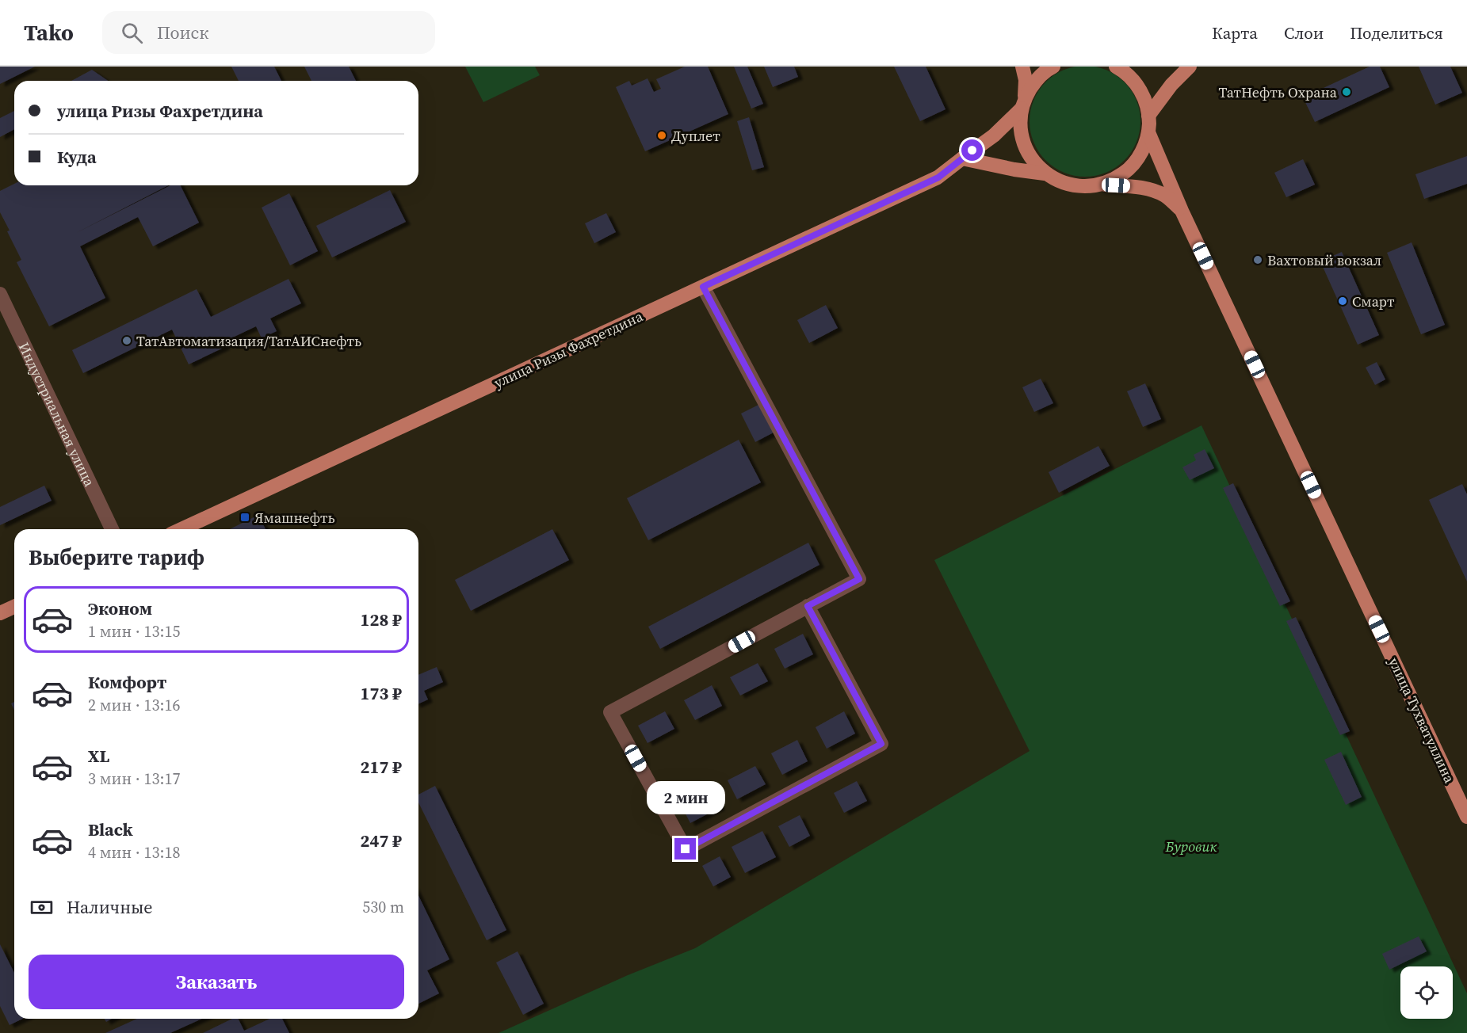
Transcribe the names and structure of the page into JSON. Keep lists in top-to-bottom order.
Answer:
{
  "streets": {
    "main road": ["улица Ризы Фахретдина", "улица Тухватуллина"],
    "street": ["Индустриальная улица"]
  },
  "parks": ["Буровик"],
  "places": {
    "other": [
      "ТатНефть Охрана",
      "Дуплет",
      "Вахтовый вокзал",
      "Смарт",
      "ТатАвтоматизация/ТатАИСнефть"
    ],
    "transit": ["Ямашнефть"]
  },
  "page": {
    "header": "Tako",
    "search": "Поиск",
    "nav": ["Карта", "Слои", "Поделиться"],
    "banner": ["улица Ризы Фахретдина", "Куда"],
    "heading": "Выберите тариф",
    "list": [
      {
        "name": "Эконом",
        "note": "1 мин · 13:15",
        "value": "128 ₽"
      },
      {
        "name": "Комфорт",
        "note": "2 мин · 13:16",
        "value": "173 ₽"
      },
      {
        "name": "XL",
        "note": "3 мин · 13:17",
        "value": "217 ₽"
      },
      {
        "name": "Black",
        "note": "4 мин · 13:18",
        "value": "247 ₽"
      }
    ],
    "bubble": "2 мин",
    "pay": ["Наличные", "530 m"],
    "buttons": "Заказать"
  }
}
